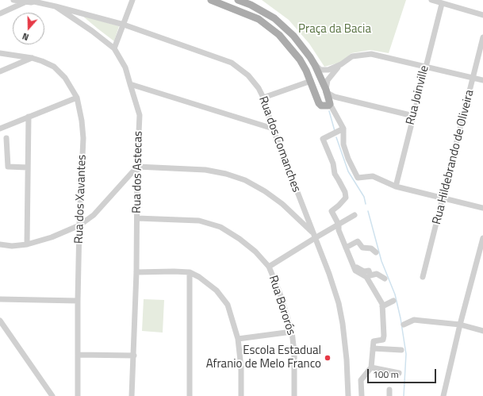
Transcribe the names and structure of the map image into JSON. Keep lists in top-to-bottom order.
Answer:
{
  "streets": {
    "street": [
      "Rua Joinville",
      "Rua dos Comanches",
      "Rua Hildebrando de Oliveira",
      "Rua dos Astecas",
      "Rua dos Xavantes",
      "Rua Bororós"
    ]
  },
  "crossings": [
    ["Rua dos Comanches", "Rua dos Astecas"],
    ["Rua dos Astecas", "Rua Bororós"]
  ],
  "parks": ["Praça da Bacia"],
  "places": ["Escola Estadual Afranio de Melo Franco"],
  "scale_bar": "100 m",
  "north": "bottom"
}
